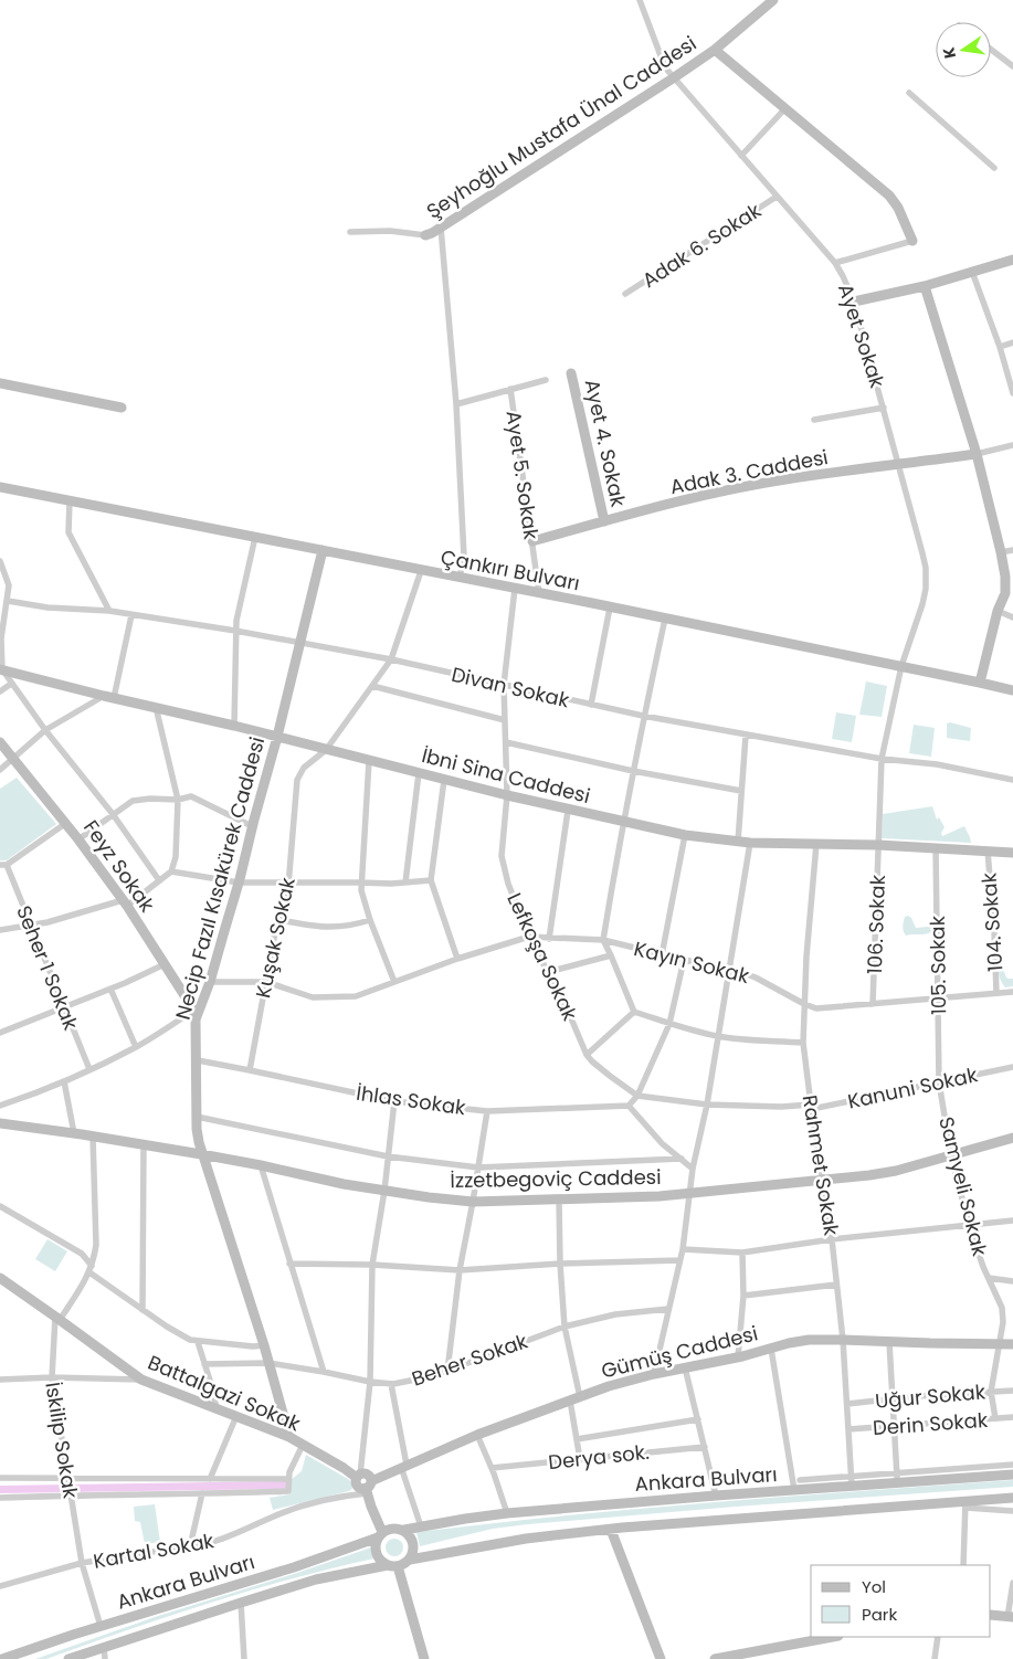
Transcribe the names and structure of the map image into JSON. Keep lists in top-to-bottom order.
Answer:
{
  "streets": {
    "street": [
      "Şeyhoğlu Mustafa Ünal Caddesi",
      "Adak 6. Sokak",
      "Ayet Sokak",
      "Ayet 4. Sokak",
      "Adak 3. Caddesi",
      "Ayet 5. Sokak",
      "Çankırı Bulvarı",
      "Divan Sokak",
      "İbni Sina Caddesi",
      "Feyz Sokak",
      "Necip Fazıl Kısakürek Caddesi",
      "104. Sokak",
      "106. Sokak",
      "Kuşak Sokak",
      "Lefkoşa Sokak",
      "Kayın Sokak",
      "105. Sokak",
      "Seher 1 Sokak",
      "Kanuni Sokak",
      "İhlas Sokak",
      "Rahmet Sokak",
      "İzzetbegoviç Caddesi",
      "Samyeli Sokak",
      "Gümüş Caddesi",
      "Beher Sokak",
      "Battalgazi Sokak",
      "Uğur Sokak",
      "Derin Sokak",
      "İskilip Sokak",
      "Derya sok.",
      "Ankara Bulvarı",
      "Kartal Sokak"
    ]
  },
  "crossings": [
    ["Şeyhoğlu Mustafa Ünal Caddesi", "Ayet Sokak"],
    ["Adak 6. Sokak", "Ayet Sokak"],
    ["Ayet Sokak", "Adak 3. Caddesi"],
    ["Ayet Sokak", "Çankırı Bulvarı"],
    ["Ayet Sokak", "Divan Sokak"],
    ["Ayet Sokak", "106. Sokak"],
    ["Ayet 4. Sokak", "Adak 3. Caddesi"],
    ["Adak 3. Caddesi", "Ayet 5. Sokak"],
    ["Ayet 5. Sokak", "Çankırı Bulvarı"],
    ["Çankırı Bulvarı", "Necip Fazıl Kısakürek Caddesi"],
    ["Çankırı Bulvarı", "Kuşak Sokak"],
    ["Çankırı Bulvarı", "Lefkoşa Sokak"],
    ["Divan Sokak", "Necip Fazıl Kısakürek Caddesi"],
    ["Divan Sokak", "106. Sokak"],
    ["Divan Sokak", "Kuşak Sokak"],
    ["Divan Sokak", "Lefkoşa Sokak"],
    ["İbni Sina Caddesi", "Necip Fazıl Kısakürek Caddesi"],
    ["İbni Sina Caddesi", "104. Sokak"],
    ["İbni Sina Caddesi", "106. Sokak"],
    ["İbni Sina Caddesi", "Kuşak Sokak"],
    ["İbni Sina Caddesi", "Lefkoşa Sokak"],
    ["İbni Sina Caddesi", "105. Sokak"],
    ["İbni Sina Caddesi", "Rahmet Sokak"],
    ["Feyz Sokak", "Necip Fazıl Kısakürek Caddesi"],
    ["Necip Fazıl Kısakürek Caddesi", "İhlas Sokak"],
    ["Necip Fazıl Kısakürek Caddesi", "İzzetbegoviç Caddesi"],
    ["Necip Fazıl Kısakürek Caddesi", "Beher Sokak"],
    ["Necip Fazıl Kısakürek Caddesi", "Battalgazi Sokak"],
    ["104. Sokak", "Kayın Sokak"],
    ["106. Sokak", "Kayın Sokak"],
    ["Kuşak Sokak", "İhlas Sokak"],
    ["Lefkoşa Sokak", "Kayın Sokak"],
    ["Lefkoşa Sokak", "Kanuni Sokak"],
    ["Kayın Sokak", "105. Sokak"],
    ["Kayın Sokak", "Rahmet Sokak"],
    ["105. Sokak", "Kanuni Sokak"],
    ["105. Sokak", "Samyeli Sokak"],
    ["Kanuni Sokak", "Rahmet Sokak"],
    ["Kanuni Sokak", "Samyeli Sokak"],
    ["Rahmet Sokak", "İzzetbegoviç Caddesi"],
    ["Rahmet Sokak", "Gümüş Caddesi"],
    ["Rahmet Sokak", "Uğur Sokak"],
    ["Rahmet Sokak", "Derin Sokak"],
    ["Rahmet Sokak", "Ankara Bulvarı"],
    ["İzzetbegoviç Caddesi", "Samyeli Sokak"],
    ["Samyeli Sokak", "Gümüş Caddesi"],
    ["Samyeli Sokak", "Uğur Sokak"],
    ["Samyeli Sokak", "Derin Sokak"],
    ["Gümüş Caddesi", "Battalgazi Sokak"],
    ["Gümüş Caddesi", "Kartal Sokak"],
    ["Battalgazi Sokak", "İskilip Sokak"],
    ["Battalgazi Sokak", "Kartal Sokak"],
    ["İskilip Sokak", "Kartal Sokak"]
  ],
  "legend": ["Yol", "Park"],
  "north": "left"
}
